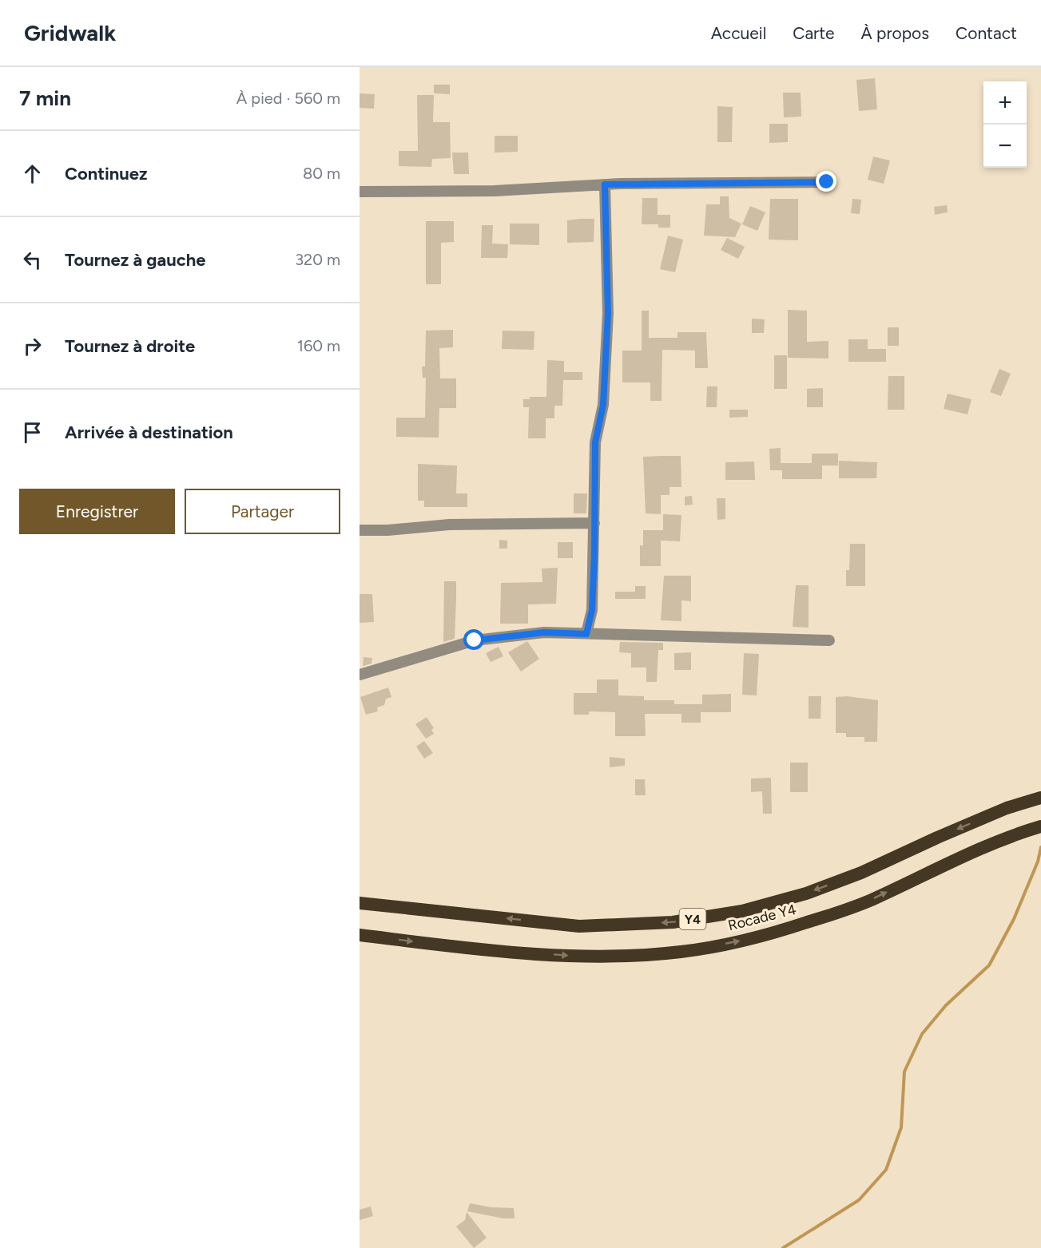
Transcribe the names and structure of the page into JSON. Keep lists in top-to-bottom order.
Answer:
{
  "streets": {
    "highway": ["Rocade Y4", "Y4"]
  },
  "page": {
    "header": "Gridwalk",
    "nav": [
      "Accueil",
      "Carte",
      "À propos",
      "Contact"
    ],
    "heading": ["7 min", "À pied · 560 m"],
    "map_buttons": ["+", "−"],
    "list": [
      ["Continuez", "80 m"],
      ["Tournez à gauche", "320 m"],
      ["Tournez à droite", "160 m"],
      "Arrivée à destination"
    ],
    "buttons": ["Enregistrer", "Partager"]
  }
}
